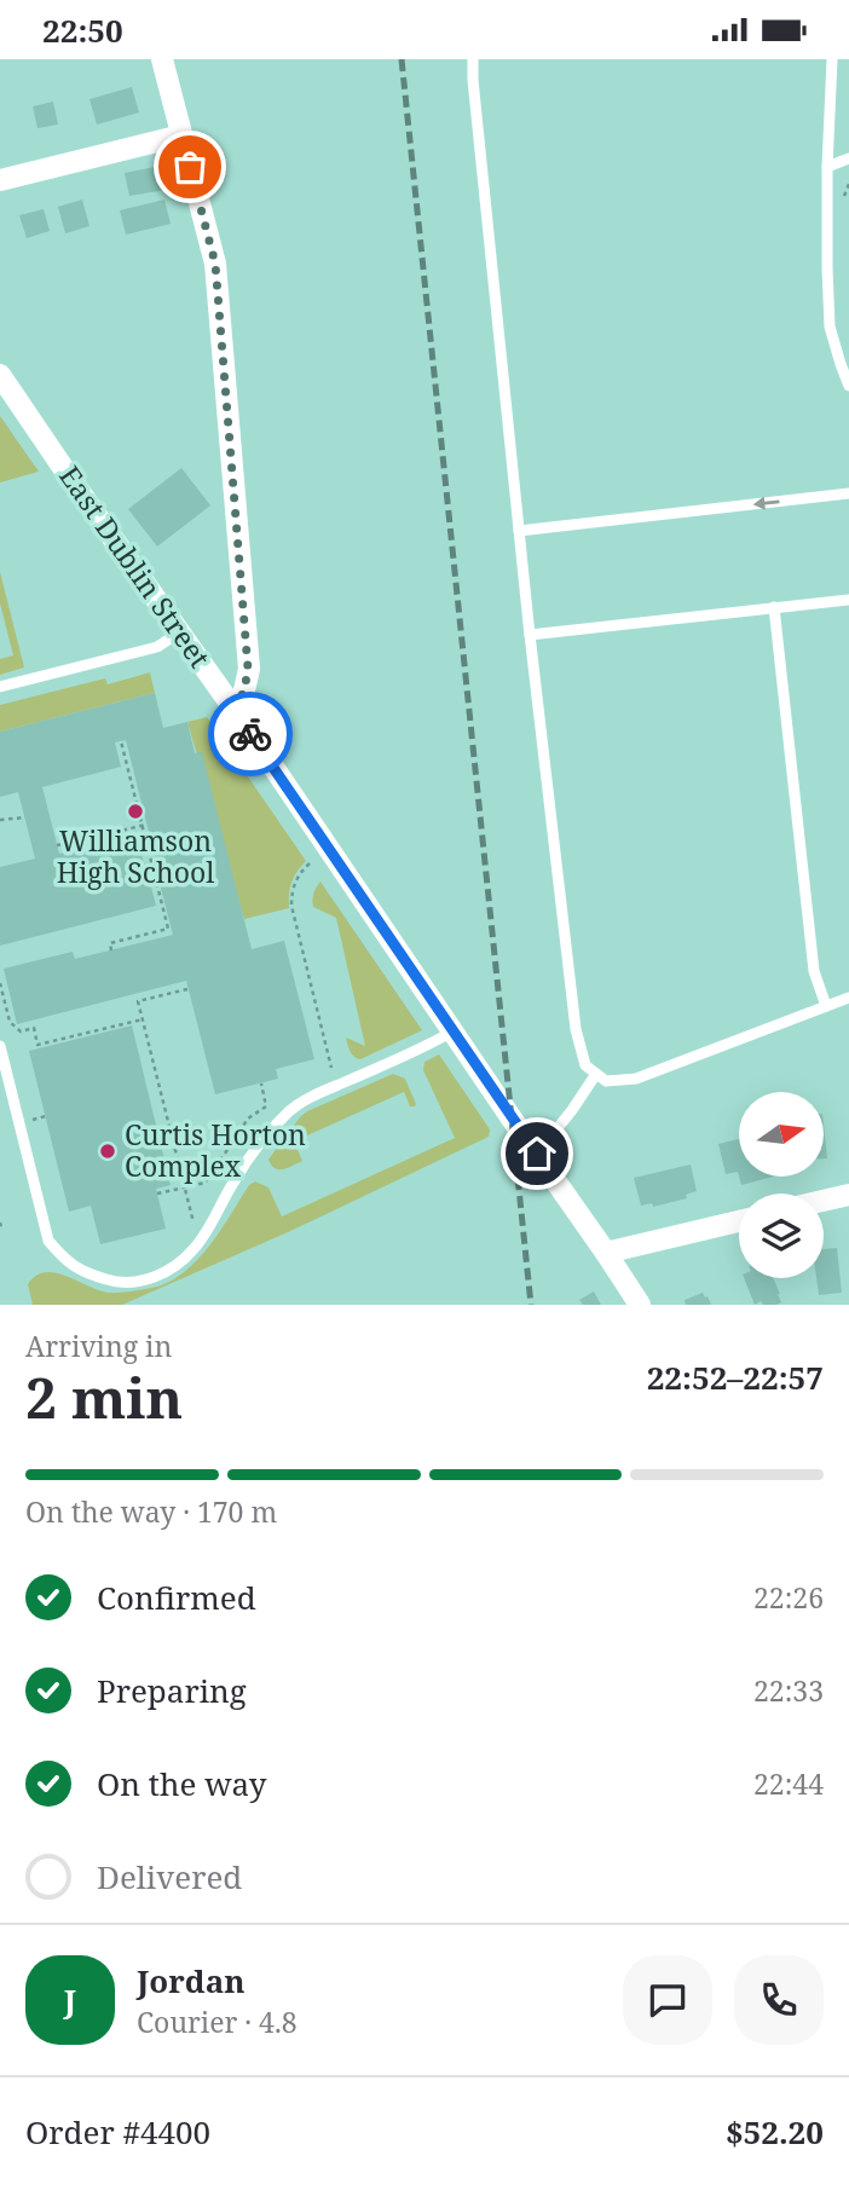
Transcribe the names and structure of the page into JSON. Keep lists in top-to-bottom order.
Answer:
{
  "streets": {
    "street": ["East Dublin Street"]
  },
  "places": ["Williamson High School", "Curtis Horton Complex"],
  "north": "right",
  "page": {
    "status": "22:50",
    "heading": ["2 min", "Arriving in", "22:52–22:57"],
    "panel": [
      "Jordan",
      "Courier · 4.8",
      "Order #4400",
      "$52.20"
    ],
    "bar": "On the way · 170 m",
    "list": [
      ["Confirmed", "22:26"],
      ["Preparing", "22:33"],
      ["On the way", "22:44"],
      "Delivered"
    ],
    "round": "J"
  }
}
